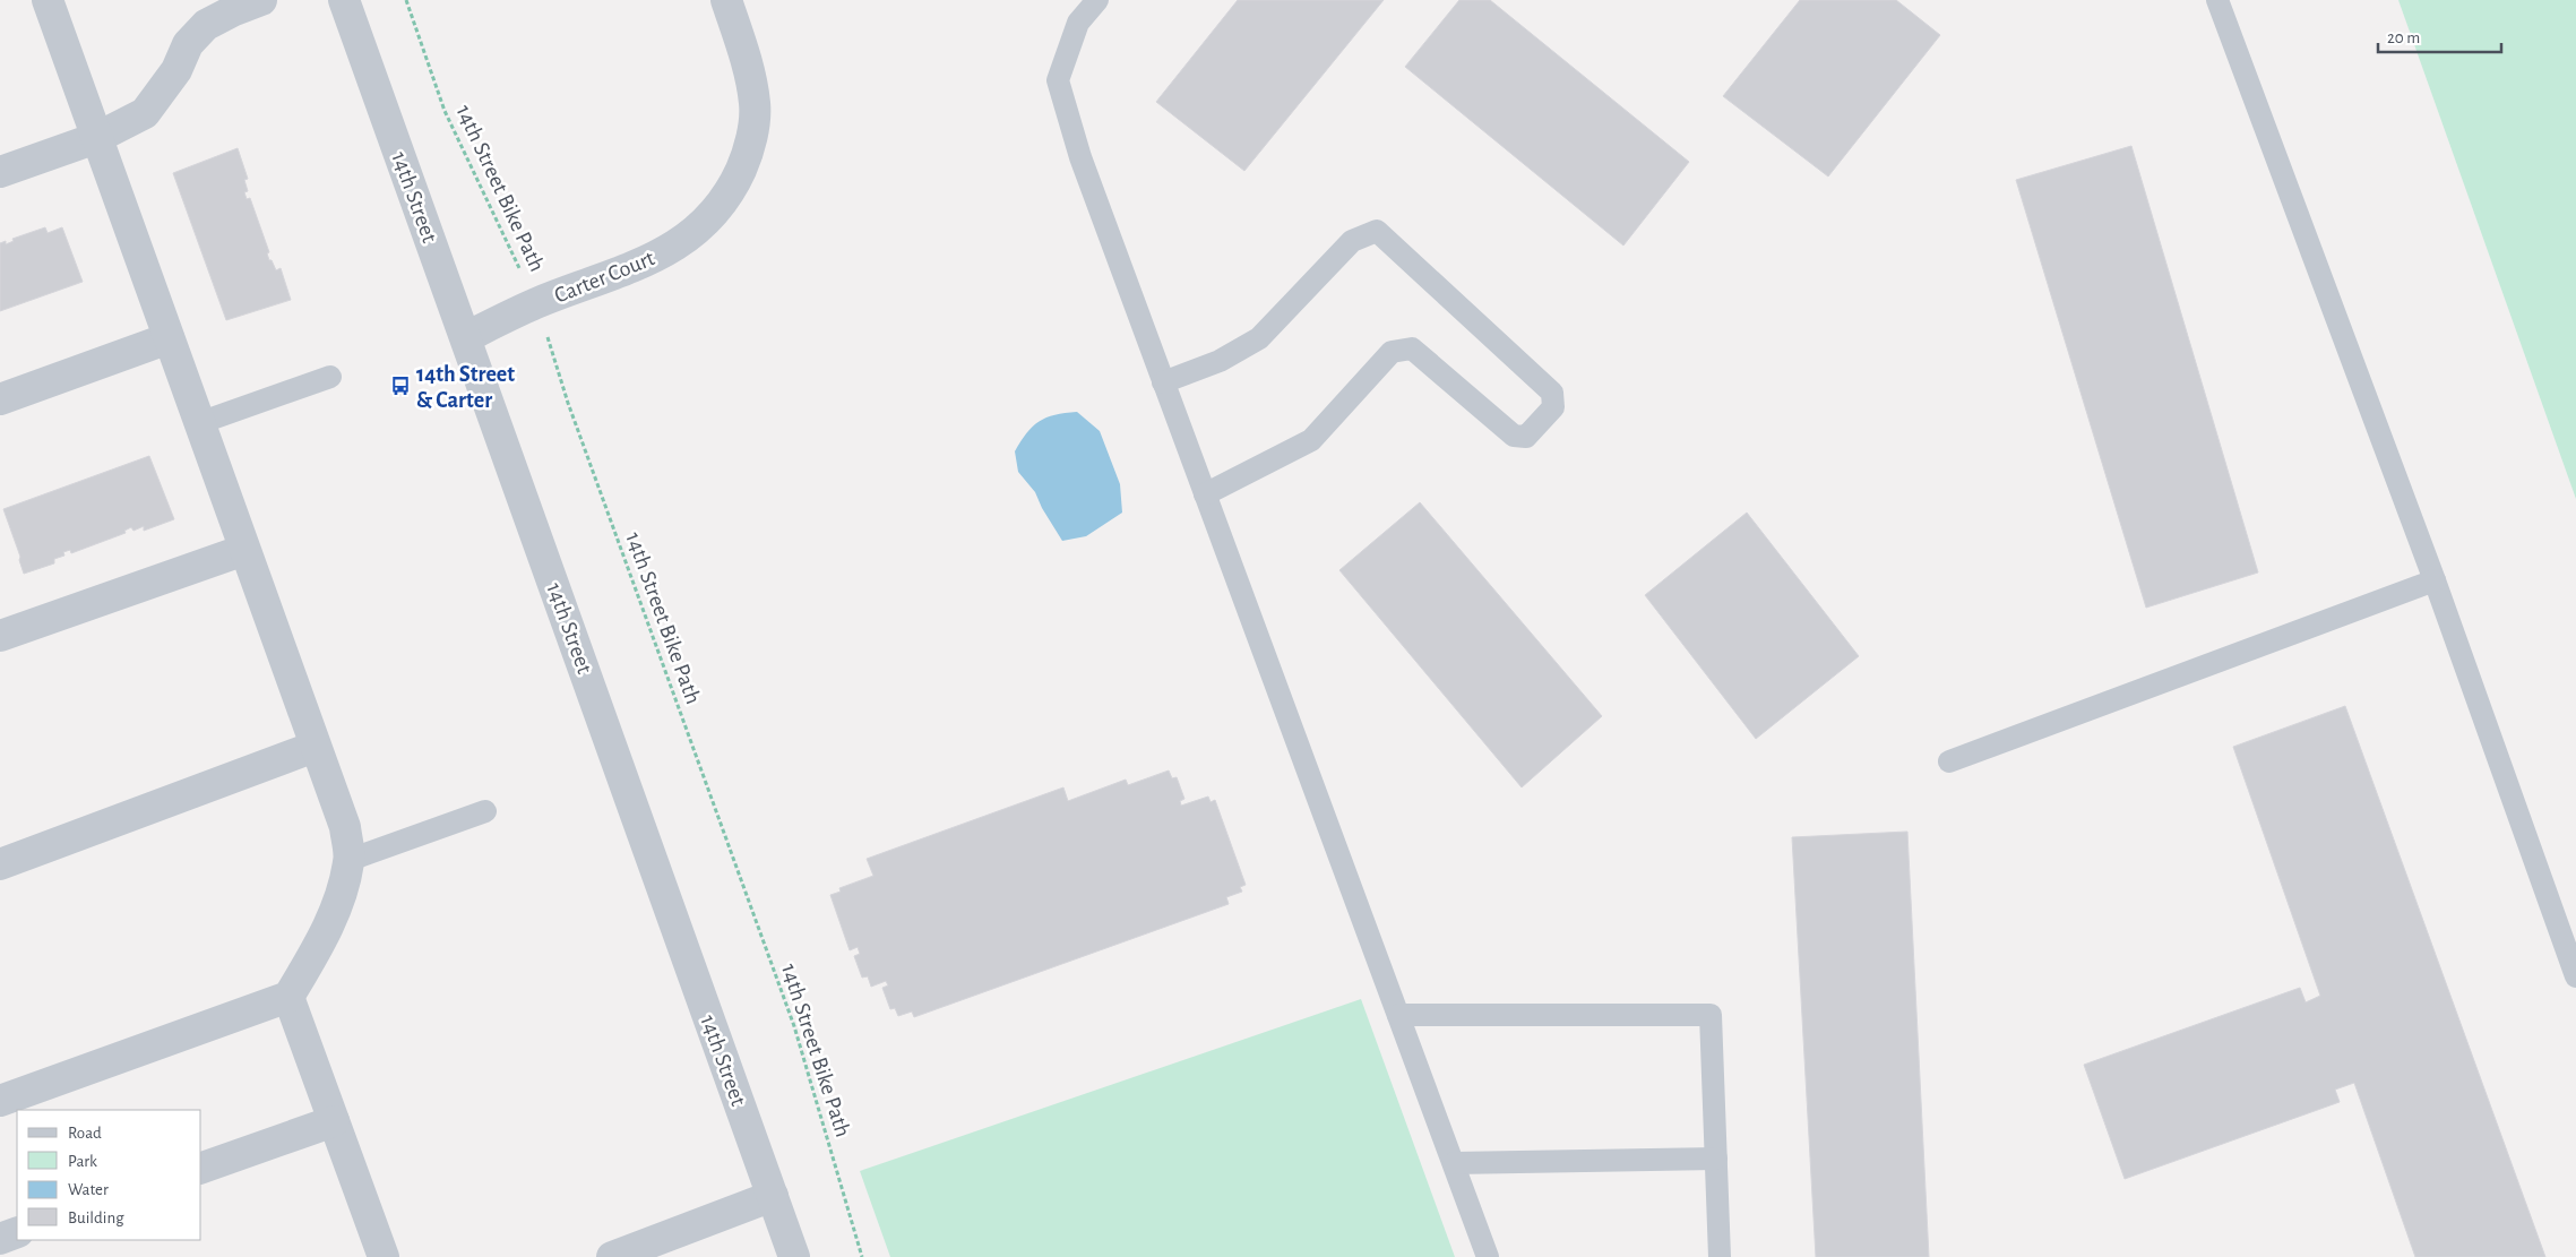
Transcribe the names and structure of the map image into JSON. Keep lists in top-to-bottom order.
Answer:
{
  "streets": {
    "street": ["14th Street", "Carter Court"],
    "path": ["14th Street Bike Path"]
  },
  "crossings": [
    ["14th Street Bike Path", "Carter Court"],
    ["14th Street", "Carter Court"]
  ],
  "places": {
    "bus stop": ["14th Street & Carter"]
  },
  "legend": [
    "Road",
    "Park",
    "Water",
    "Building"
  ],
  "scale_bar": "20 m"
}
